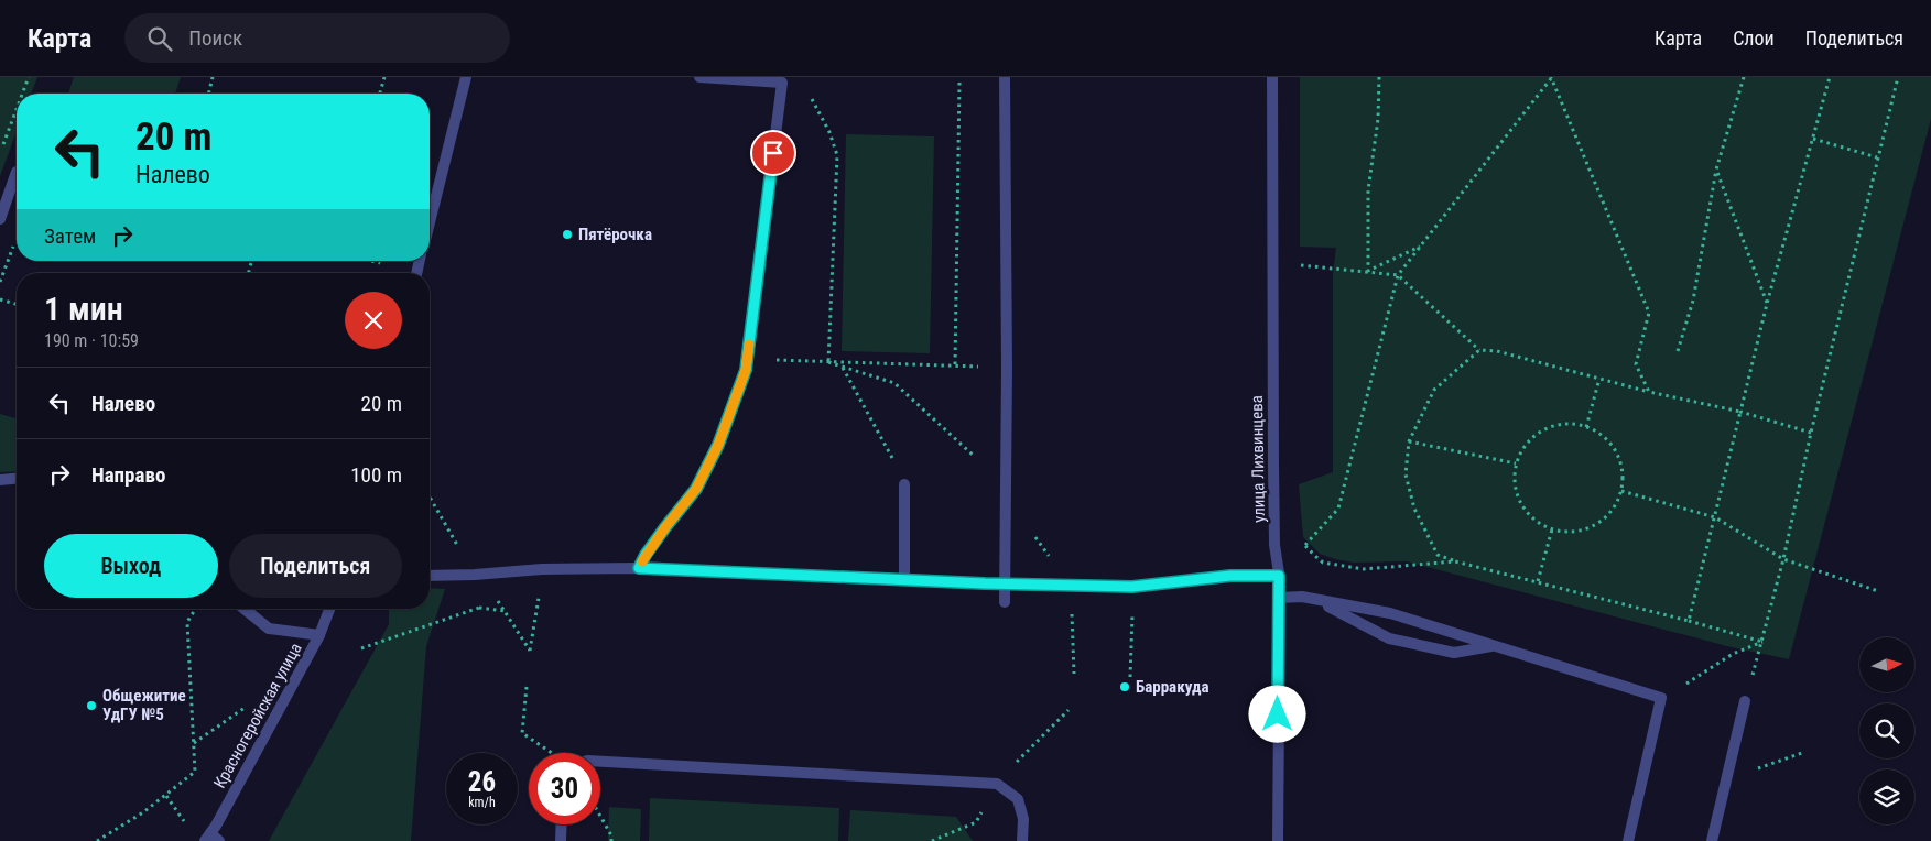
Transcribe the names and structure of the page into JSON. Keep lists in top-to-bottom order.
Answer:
{
  "streets": {
    "street": ["улица Лихвинцева", "Красногеройская улица"]
  },
  "places": ["Пятёрочка", "Барракуда", "Общежитие УдГУ №5"],
  "north": "right",
  "page": {
    "header": "Карта",
    "search": "Поиск",
    "nav": ["Карта", "Слои", "Поделиться"],
    "turn": ["20 m", "Налево"],
    "then": "Затем",
    "heading": ["1 мин", "190 m · 10:59"],
    "list": [
      {
        "name": "Налево",
        "value": "20 m"
      },
      {
        "name": "Направо",
        "value": "100 m"
      }
    ],
    "buttons": ["Выход", "Поделиться"],
    "speed": "26 km/h",
    "limit": "30"
  }
}
